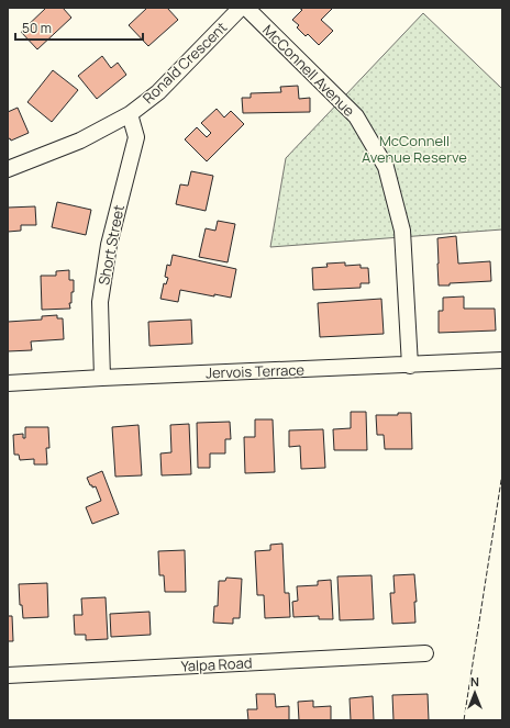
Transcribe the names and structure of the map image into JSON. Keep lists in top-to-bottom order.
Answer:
{
  "streets": {
    "street": [
      "Ronald Crescent",
      "McConnell Avenue",
      "Short Street",
      "Jervois Terrace",
      "Yalpa Road"
    ]
  },
  "crossings": [
    ["Ronald Crescent", "Short Street"],
    ["McConnell Avenue", "Jervois Terrace"],
    ["Short Street", "Jervois Terrace"]
  ],
  "parks": ["McConnell Avenue Reserve"],
  "scale_bar": "50 m",
  "north": "top"
}
